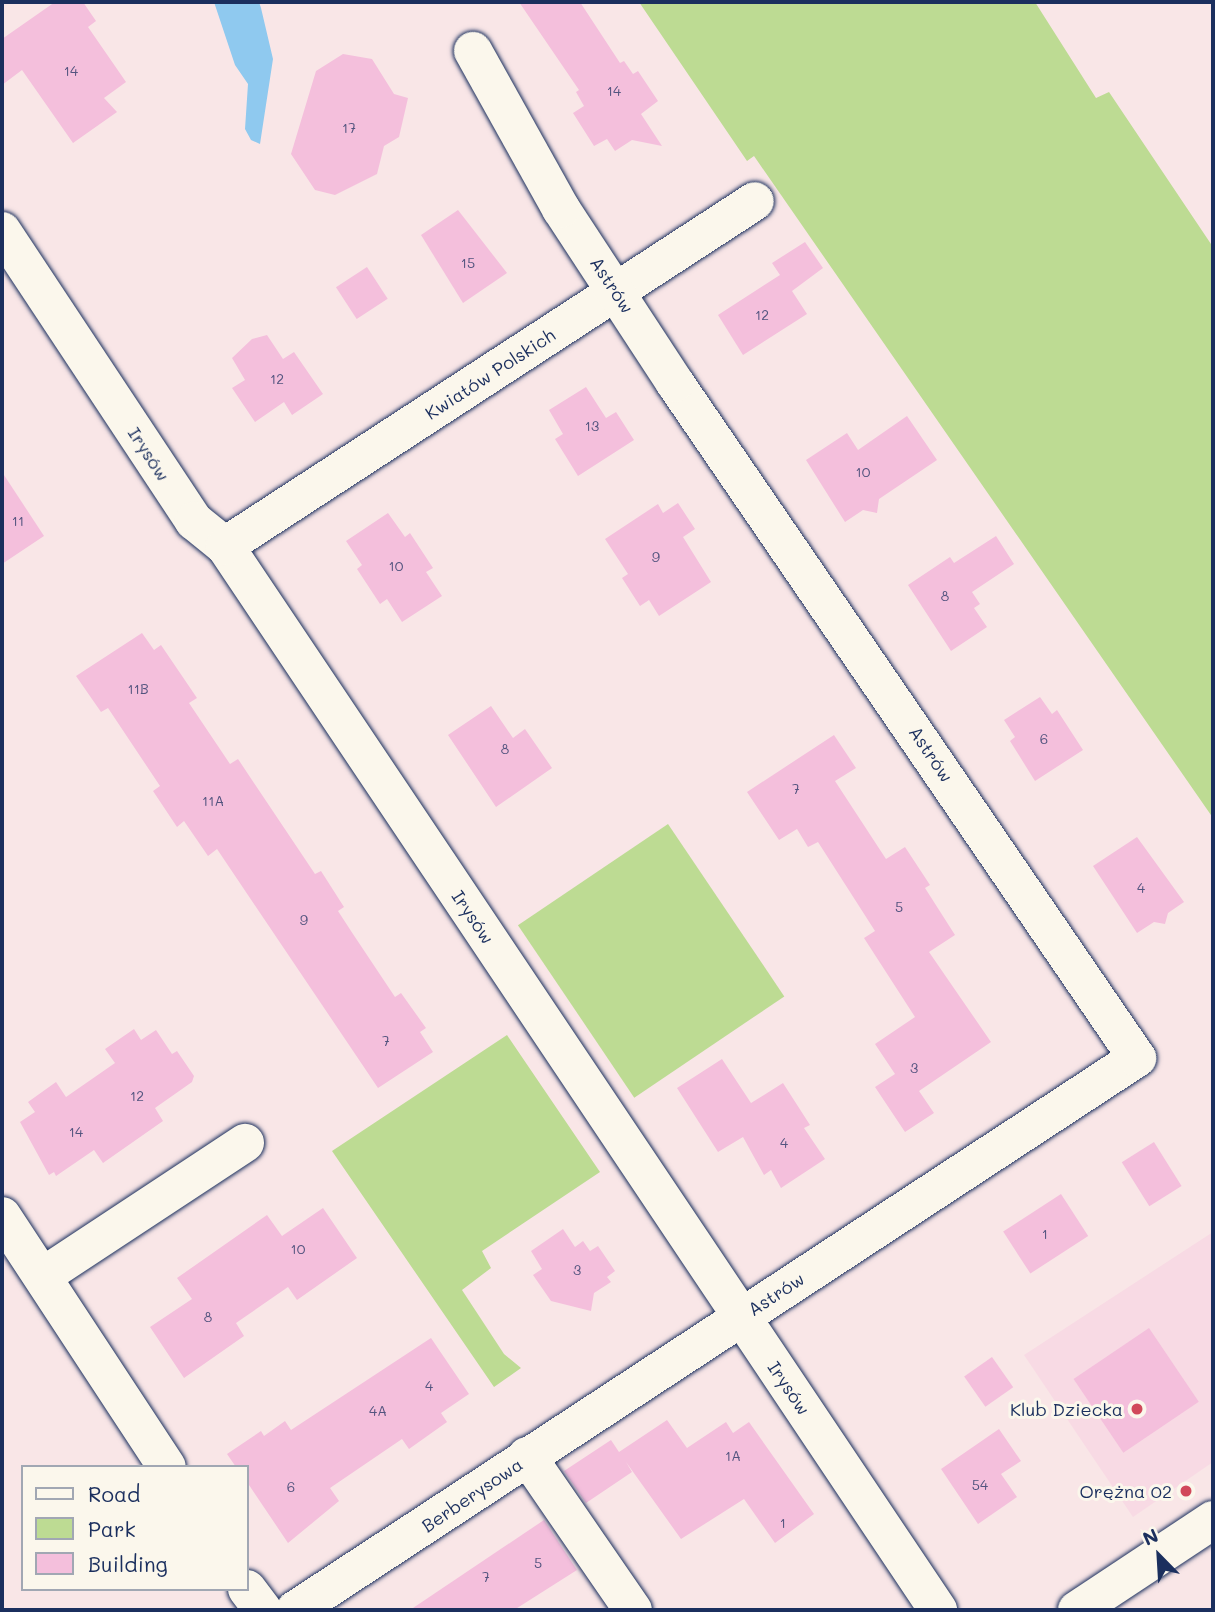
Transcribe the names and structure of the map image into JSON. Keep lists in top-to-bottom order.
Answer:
{
  "streets": {
    "street": [
      "Astrów",
      "Kwiatów Polskich",
      "Irysów",
      "Berberysowa"
    ]
  },
  "crossings": [
    ["Astrów", "Kwiatów Polskich"],
    ["Astrów", "Irysów"],
    ["Kwiatów Polskich", "Irysów"]
  ],
  "places": ["Klub Dziecka", "Orężna 02"],
  "house_numbers": [
    "14",
    "14",
    "17",
    "15",
    "12",
    "12",
    "13",
    "10",
    "11",
    "9",
    "10",
    "8",
    "11B",
    "6",
    "8",
    "7",
    "11A",
    "4",
    "5",
    "9",
    "7",
    "3",
    "12",
    "14",
    "4",
    "1",
    "10",
    "3",
    "8",
    "4",
    "4A",
    "1A",
    "54",
    "6",
    "1",
    "5",
    "7"
  ],
  "legend": ["Road", "Park", "Building"],
  "north": "top left"
}
